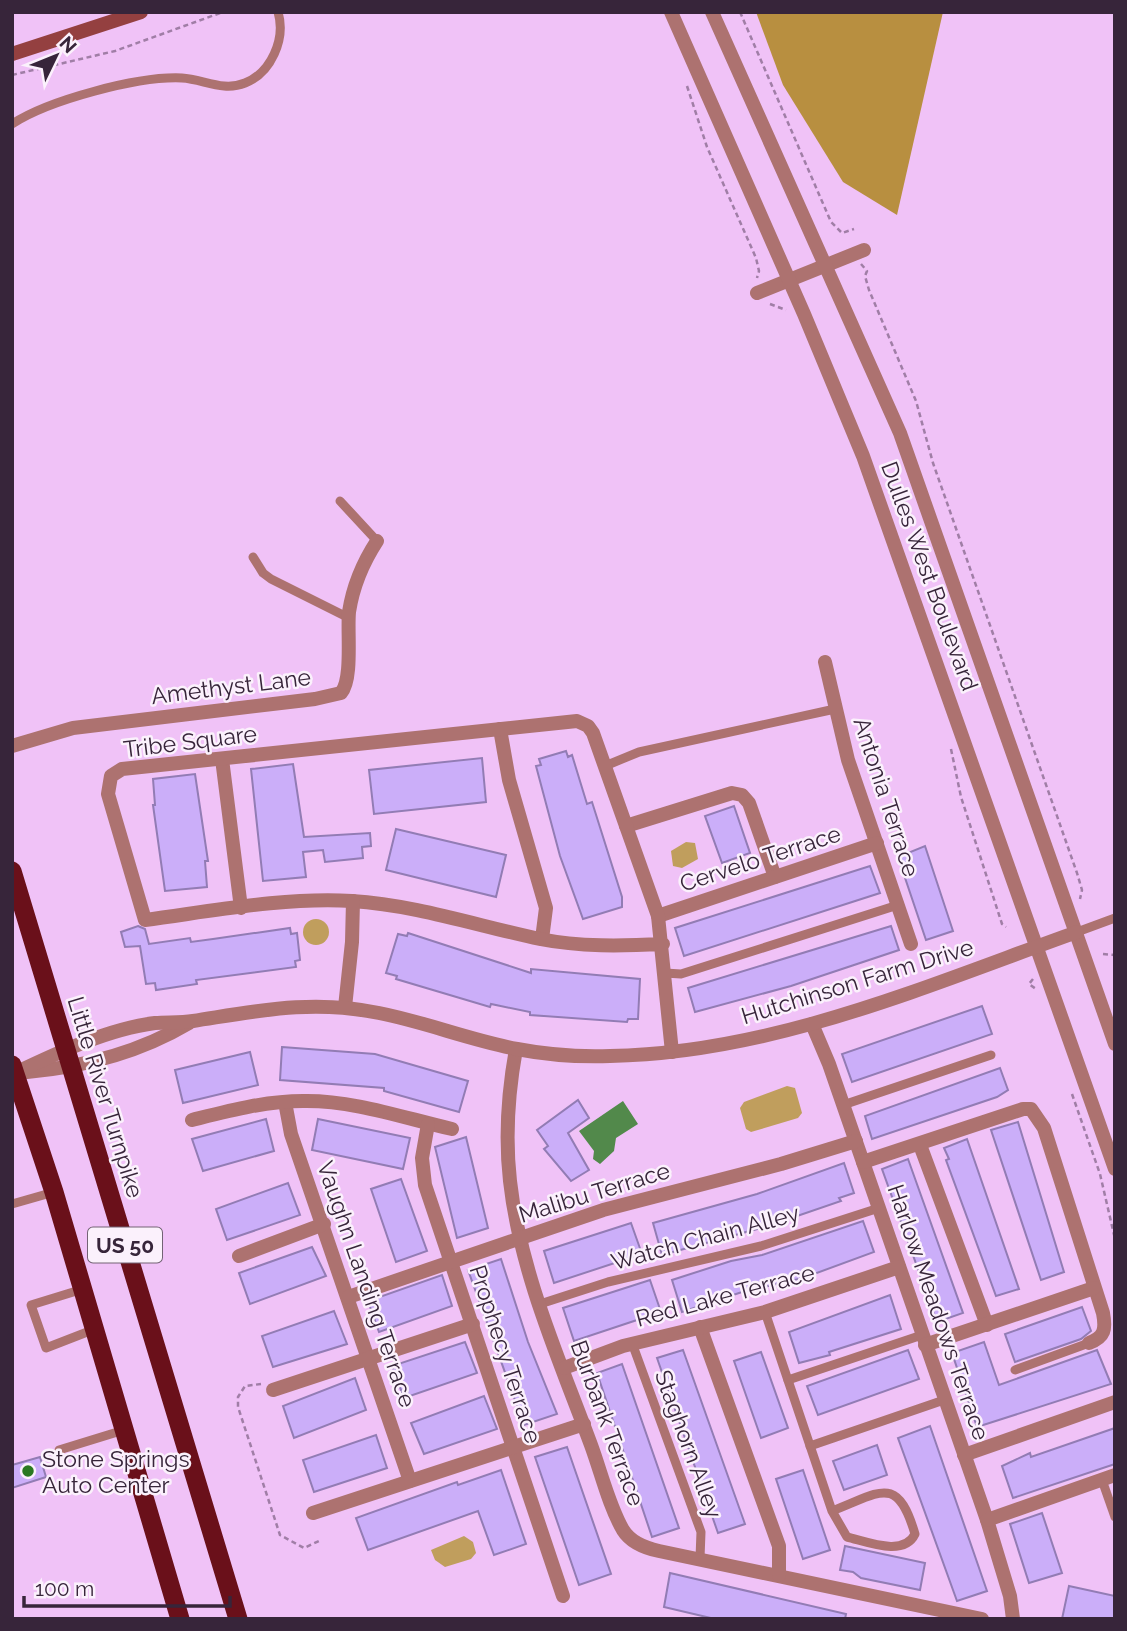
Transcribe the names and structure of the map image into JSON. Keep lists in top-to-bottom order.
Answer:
{
  "streets": {
    "highway": ["Little River Turnpike", "US 50"],
    "street": [
      "Dulles West Boulevard",
      "Amethyst Lane",
      "Tribe Square",
      "Antonia Terrace",
      "Cervelo Terrace",
      "Hutchinson Farm Drive",
      "Malibu Terrace",
      "Vaughn Landing Terrace",
      "Red Lake Terrace",
      "Harlow Meadows Terrace",
      "Prophecy Terrace",
      "Burbank Terrace"
    ],
    "lane": ["Watch Chain Alley", "Staghorn Alley"]
  },
  "crossings": [
    ["Dulles West Boulevard", "Hutchinson Farm Drive"],
    ["Tribe Square", "Cervelo Terrace"],
    ["Tribe Square", "Hutchinson Farm Drive"],
    ["Antonia Terrace", "Cervelo Terrace"],
    ["Hutchinson Farm Drive", "Little River Turnpike"],
    ["Hutchinson Farm Drive", "US 50"],
    ["Hutchinson Farm Drive", "Harlow Meadows Terrace"],
    ["Hutchinson Farm Drive", "Burbank Terrace"],
    ["Malibu Terrace", "Vaughn Landing Terrace"],
    ["Malibu Terrace", "Harlow Meadows Terrace"],
    ["Malibu Terrace", "Prophecy Terrace"],
    ["Malibu Terrace", "Burbank Terrace"],
    ["Watch Chain Alley", "Harlow Meadows Terrace"],
    ["Watch Chain Alley", "Burbank Terrace"],
    ["Red Lake Terrace", "Harlow Meadows Terrace"],
    ["Red Lake Terrace", "Burbank Terrace"],
    ["Red Lake Terrace", "Staghorn Alley"],
    ["Burbank Terrace", "Staghorn Alley"]
  ],
  "places": ["Stone Springs Auto Center"],
  "scale_bar": "100 m",
  "north": "top right"
}
